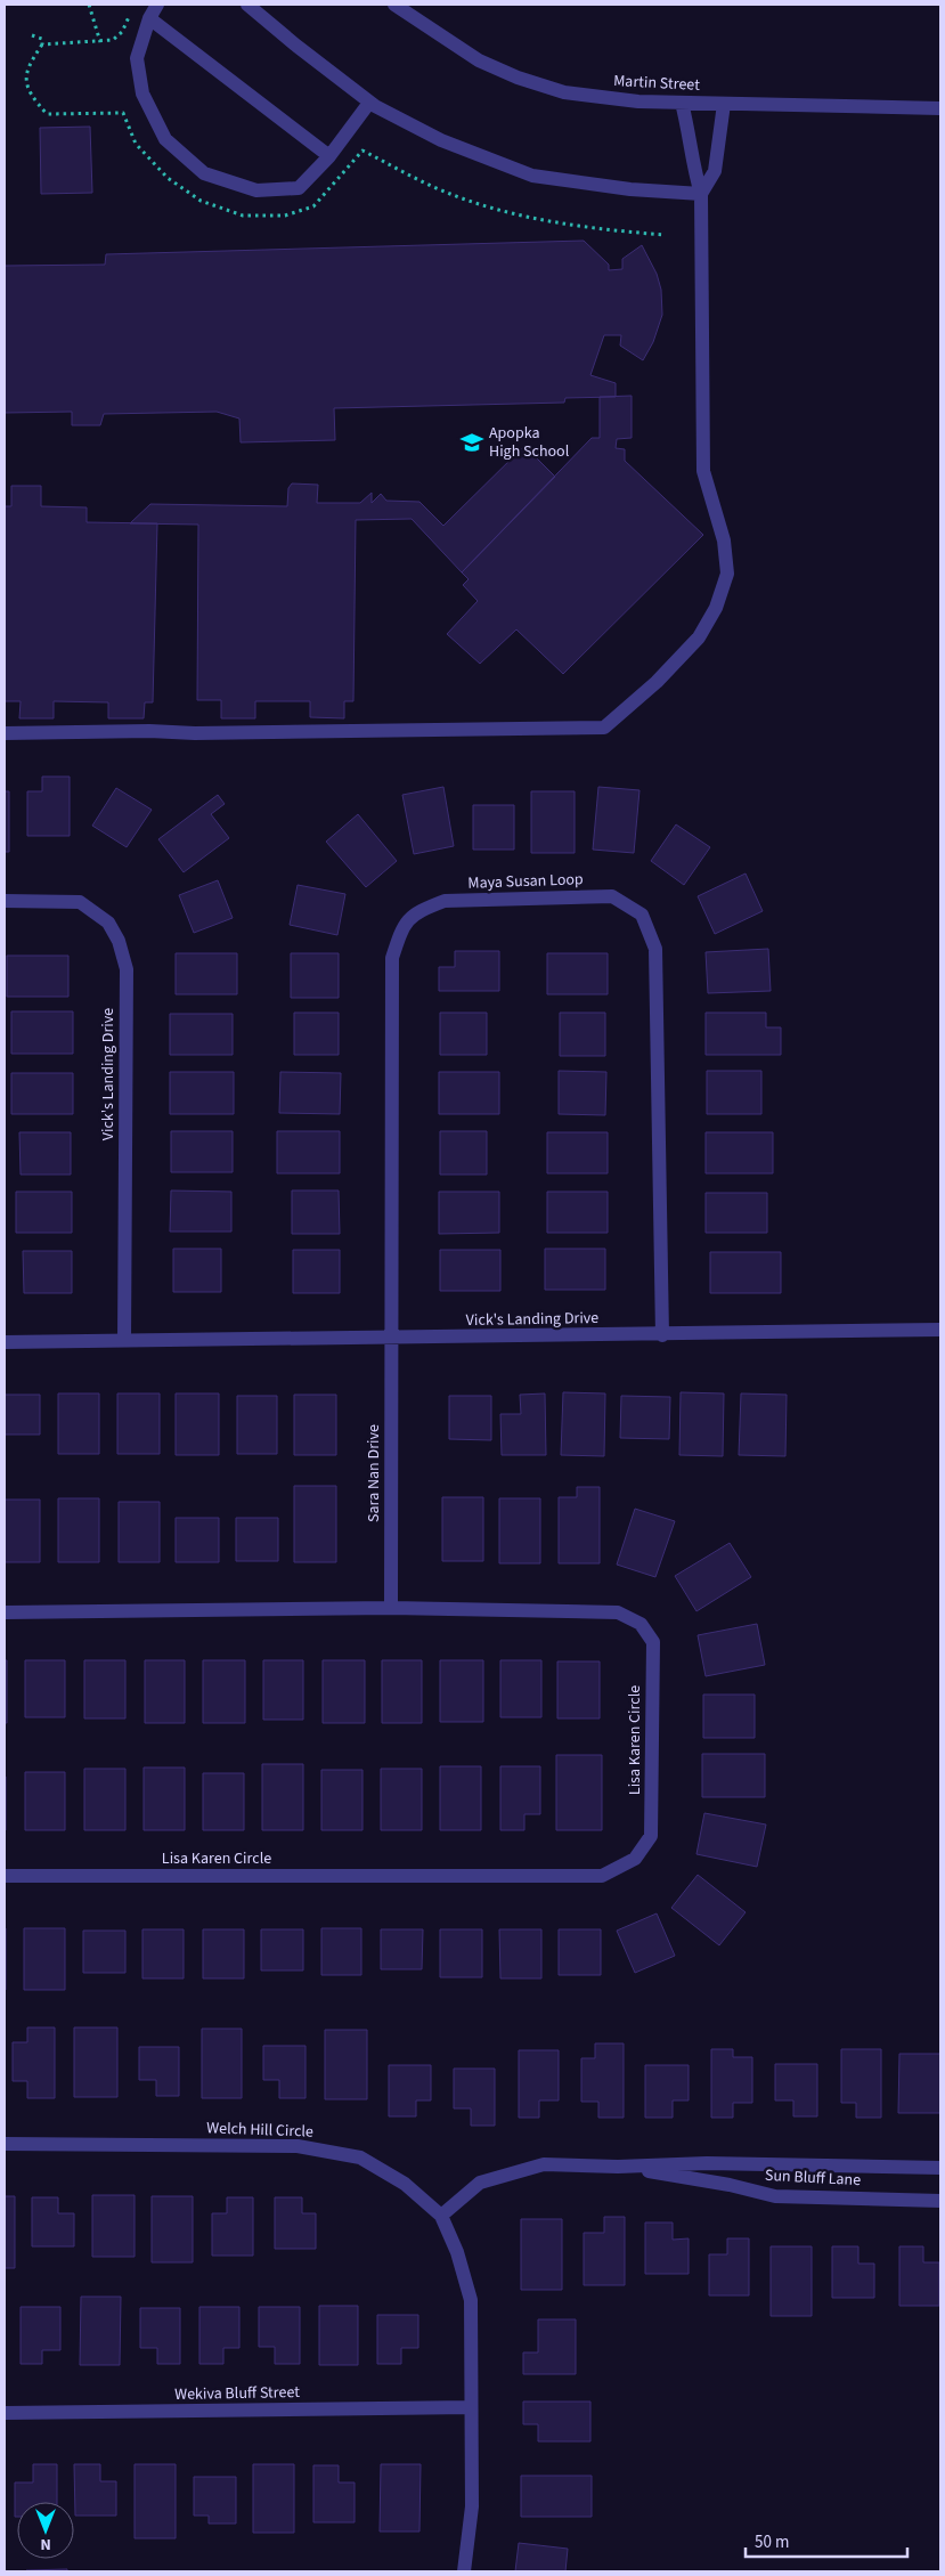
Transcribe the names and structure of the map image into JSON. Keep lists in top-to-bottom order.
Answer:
{
  "streets": {
    "street": [
      "Martin Street",
      "Maya Susan Loop",
      "Vick's Landing Drive",
      "Sara Nan Drive",
      "Lisa Karen Circle",
      "Welch Hill Circle",
      "Sun Bluff Lane",
      "Wekiva Bluff Street"
    ]
  },
  "crossings": [
    ["Maya Susan Loop", "Vick's Landing Drive"],
    ["Maya Susan Loop", "Sara Nan Drive"],
    ["Vick's Landing Drive", "Sara Nan Drive"],
    ["Sara Nan Drive", "Lisa Karen Circle"],
    ["Welch Hill Circle", "Sun Bluff Lane"],
    ["Welch Hill Circle", "Wekiva Bluff Street"]
  ],
  "places": {
    "school or university": ["Apopka High School"]
  },
  "scale_bar": "50 m",
  "north": "bottom"
}
